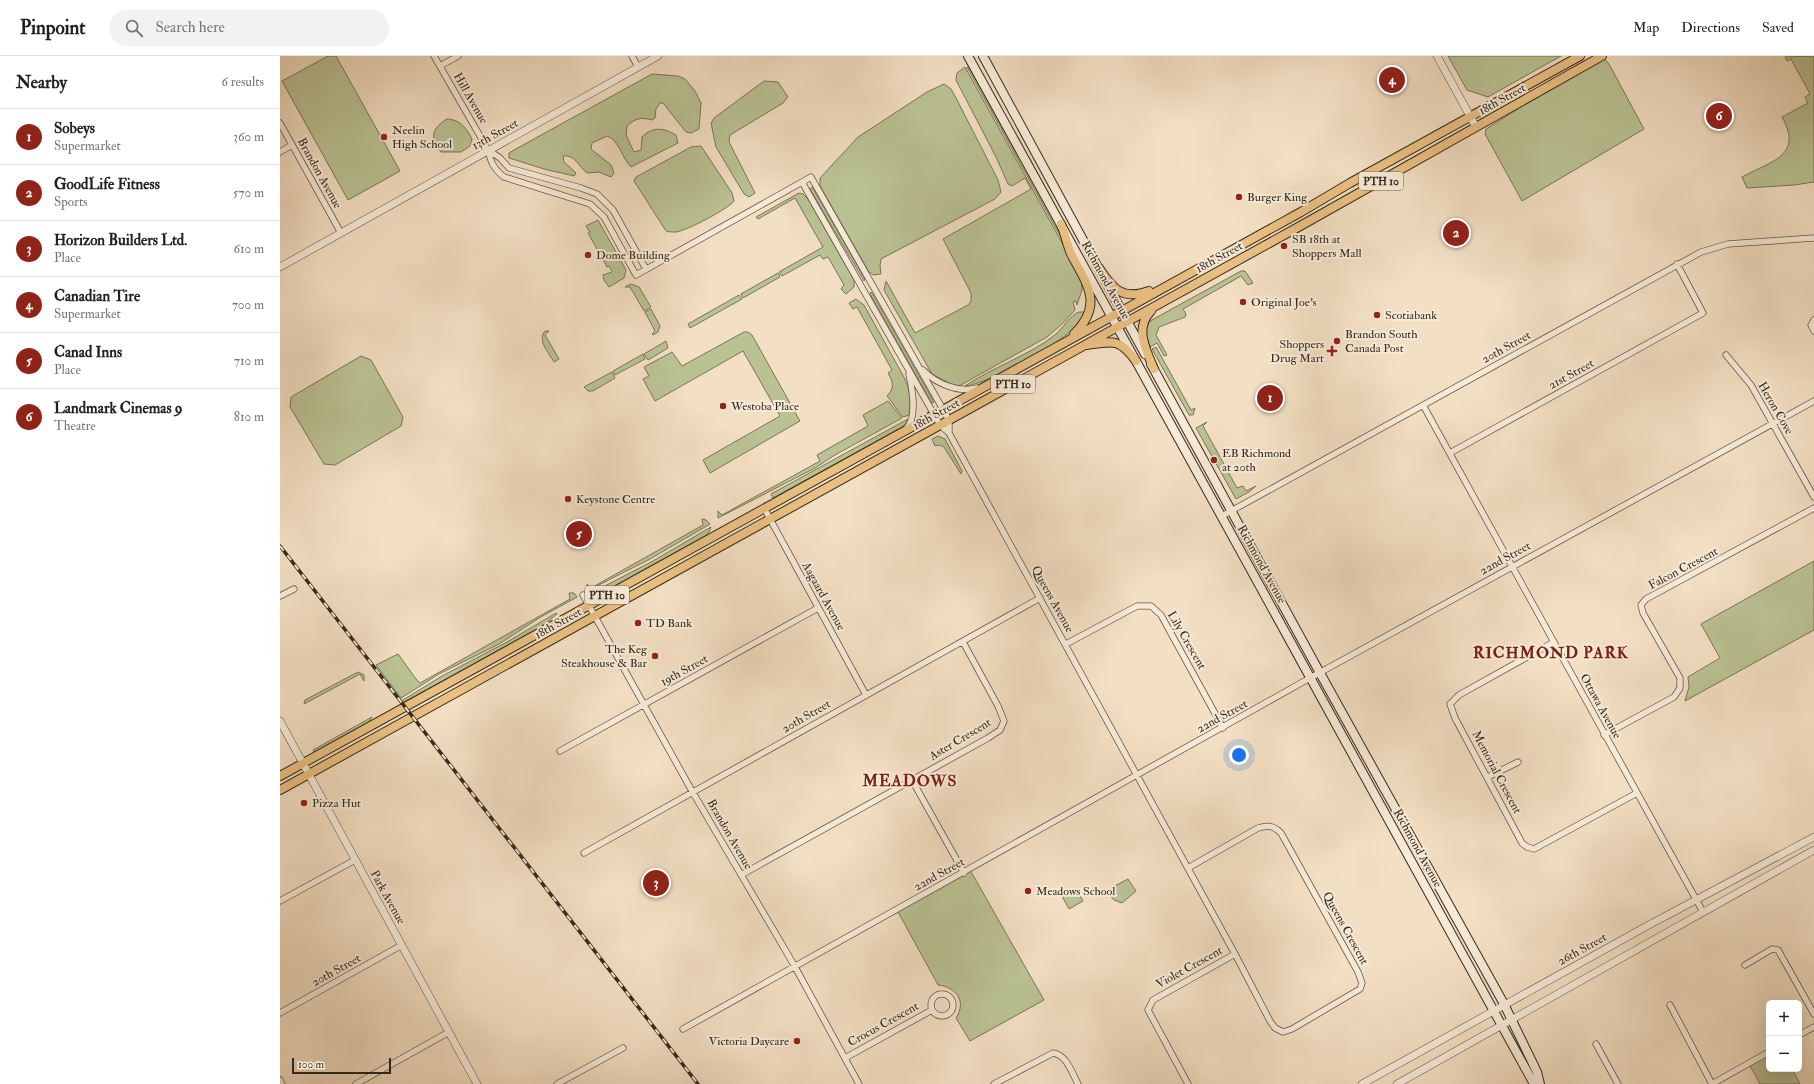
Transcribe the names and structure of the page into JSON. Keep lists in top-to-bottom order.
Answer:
{
  "streets": {
    "main road": ["18th Street", "PTH 10", "Richmond Avenue"],
    "street": [
      "Hill Avenue",
      "13th Street",
      "Brandon Avenue",
      "20th Street",
      "21st Street",
      "Heron Cove",
      "22nd Street",
      "Falcon Crescent",
      "Aagaard Avenue",
      "Queens Avenue",
      "Lily Crescent",
      "19th Street",
      "Ottawa Avenue",
      "Aster Crescent",
      "Memorial Crescent",
      "Park Avenue",
      "Queens Crescent",
      "26th Street",
      "Violet Crescent",
      "Crocus Crescent"
    ]
  },
  "crossings": [
    ["Hill Avenue", "13th Street"],
    ["18th Street", "Brandon Avenue"],
    ["18th Street", "Richmond Avenue"],
    ["18th Street", "Aagaard Avenue"],
    ["18th Street", "Park Avenue"],
    ["13th Street", "Brandon Avenue"],
    ["Brandon Avenue", "20th Street"],
    ["Brandon Avenue", "22nd Street"],
    ["Brandon Avenue", "19th Street"],
    ["Brandon Avenue", "Aster Crescent"],
    ["Brandon Avenue", "Crocus Crescent"],
    ["Richmond Avenue", "20th Street"],
    ["Richmond Avenue", "22nd Street"],
    ["Richmond Avenue", "26th Street"],
    ["20th Street", "21st Street"],
    ["20th Street", "Aagaard Avenue"],
    ["20th Street", "Queens Avenue"],
    ["20th Street", "Ottawa Avenue"],
    ["20th Street", "Aster Crescent"],
    ["20th Street", "Park Avenue"],
    ["21st Street", "Ottawa Avenue"],
    ["Heron Cove", "22nd Street"],
    ["22nd Street", "Queens Avenue"],
    ["22nd Street", "Lily Crescent"],
    ["22nd Street", "Ottawa Avenue"],
    ["22nd Street", "Queens Crescent"],
    ["Falcon Crescent", "Ottawa Avenue"],
    ["Aagaard Avenue", "19th Street"],
    ["Queens Avenue", "Lily Crescent"],
    ["Queens Avenue", "Queens Crescent"],
    ["Ottawa Avenue", "Memorial Crescent"],
    ["Ottawa Avenue", "26th Street"],
    ["Queens Crescent", "Violet Crescent"]
  ],
  "districts": ["RICHMOND PARK", "MEADOWS"],
  "places": {
    "other": [
      "Neelin High School",
      "Burger King",
      "SB 18th at Shoppers Mall",
      "Dome Building",
      "Original Joe's",
      "Scotiabank",
      "Brandon South Canada Post",
      "Westoba Place",
      "EB Richmond at 20th",
      "Keystone Centre",
      "TD Bank",
      "The Keg Steakhouse & Bar",
      "Pizza Hut",
      "Meadows School",
      "Victoria Daycare"
    ],
    "health": ["Shoppers Drug Mart"]
  },
  "scale_bar": "100 m",
  "page": {
    "header": "Pinpoint",
    "search": "Search here",
    "nav": ["Map", "Directions", "Saved"],
    "heading": ["Nearby", "6 results"],
    "pins": [
      "4",
      "6",
      "2",
      "1",
      "5",
      "3"
    ],
    "list": [
      {
        "mark": "1",
        "name": "Sobeys",
        "note": "Supermarket",
        "value": "360 m"
      },
      {
        "mark": "2",
        "name": "GoodLife Fitness",
        "note": "Sports",
        "value": "570 m"
      },
      {
        "mark": "3",
        "name": "Horizon Builders Ltd.",
        "note": "Place",
        "value": "610 m"
      },
      {
        "mark": "4",
        "name": "Canadian Tire",
        "note": "Supermarket",
        "value": "700 m"
      },
      {
        "mark": "5",
        "name": "Canad Inns",
        "note": "Place",
        "value": "710 m"
      },
      {
        "mark": "6",
        "name": "Landmark Cinemas 9",
        "note": "Theatre",
        "value": "810 m"
      }
    ],
    "map_buttons": ["+", "−"],
    "scale": "100 m"
  }
}
